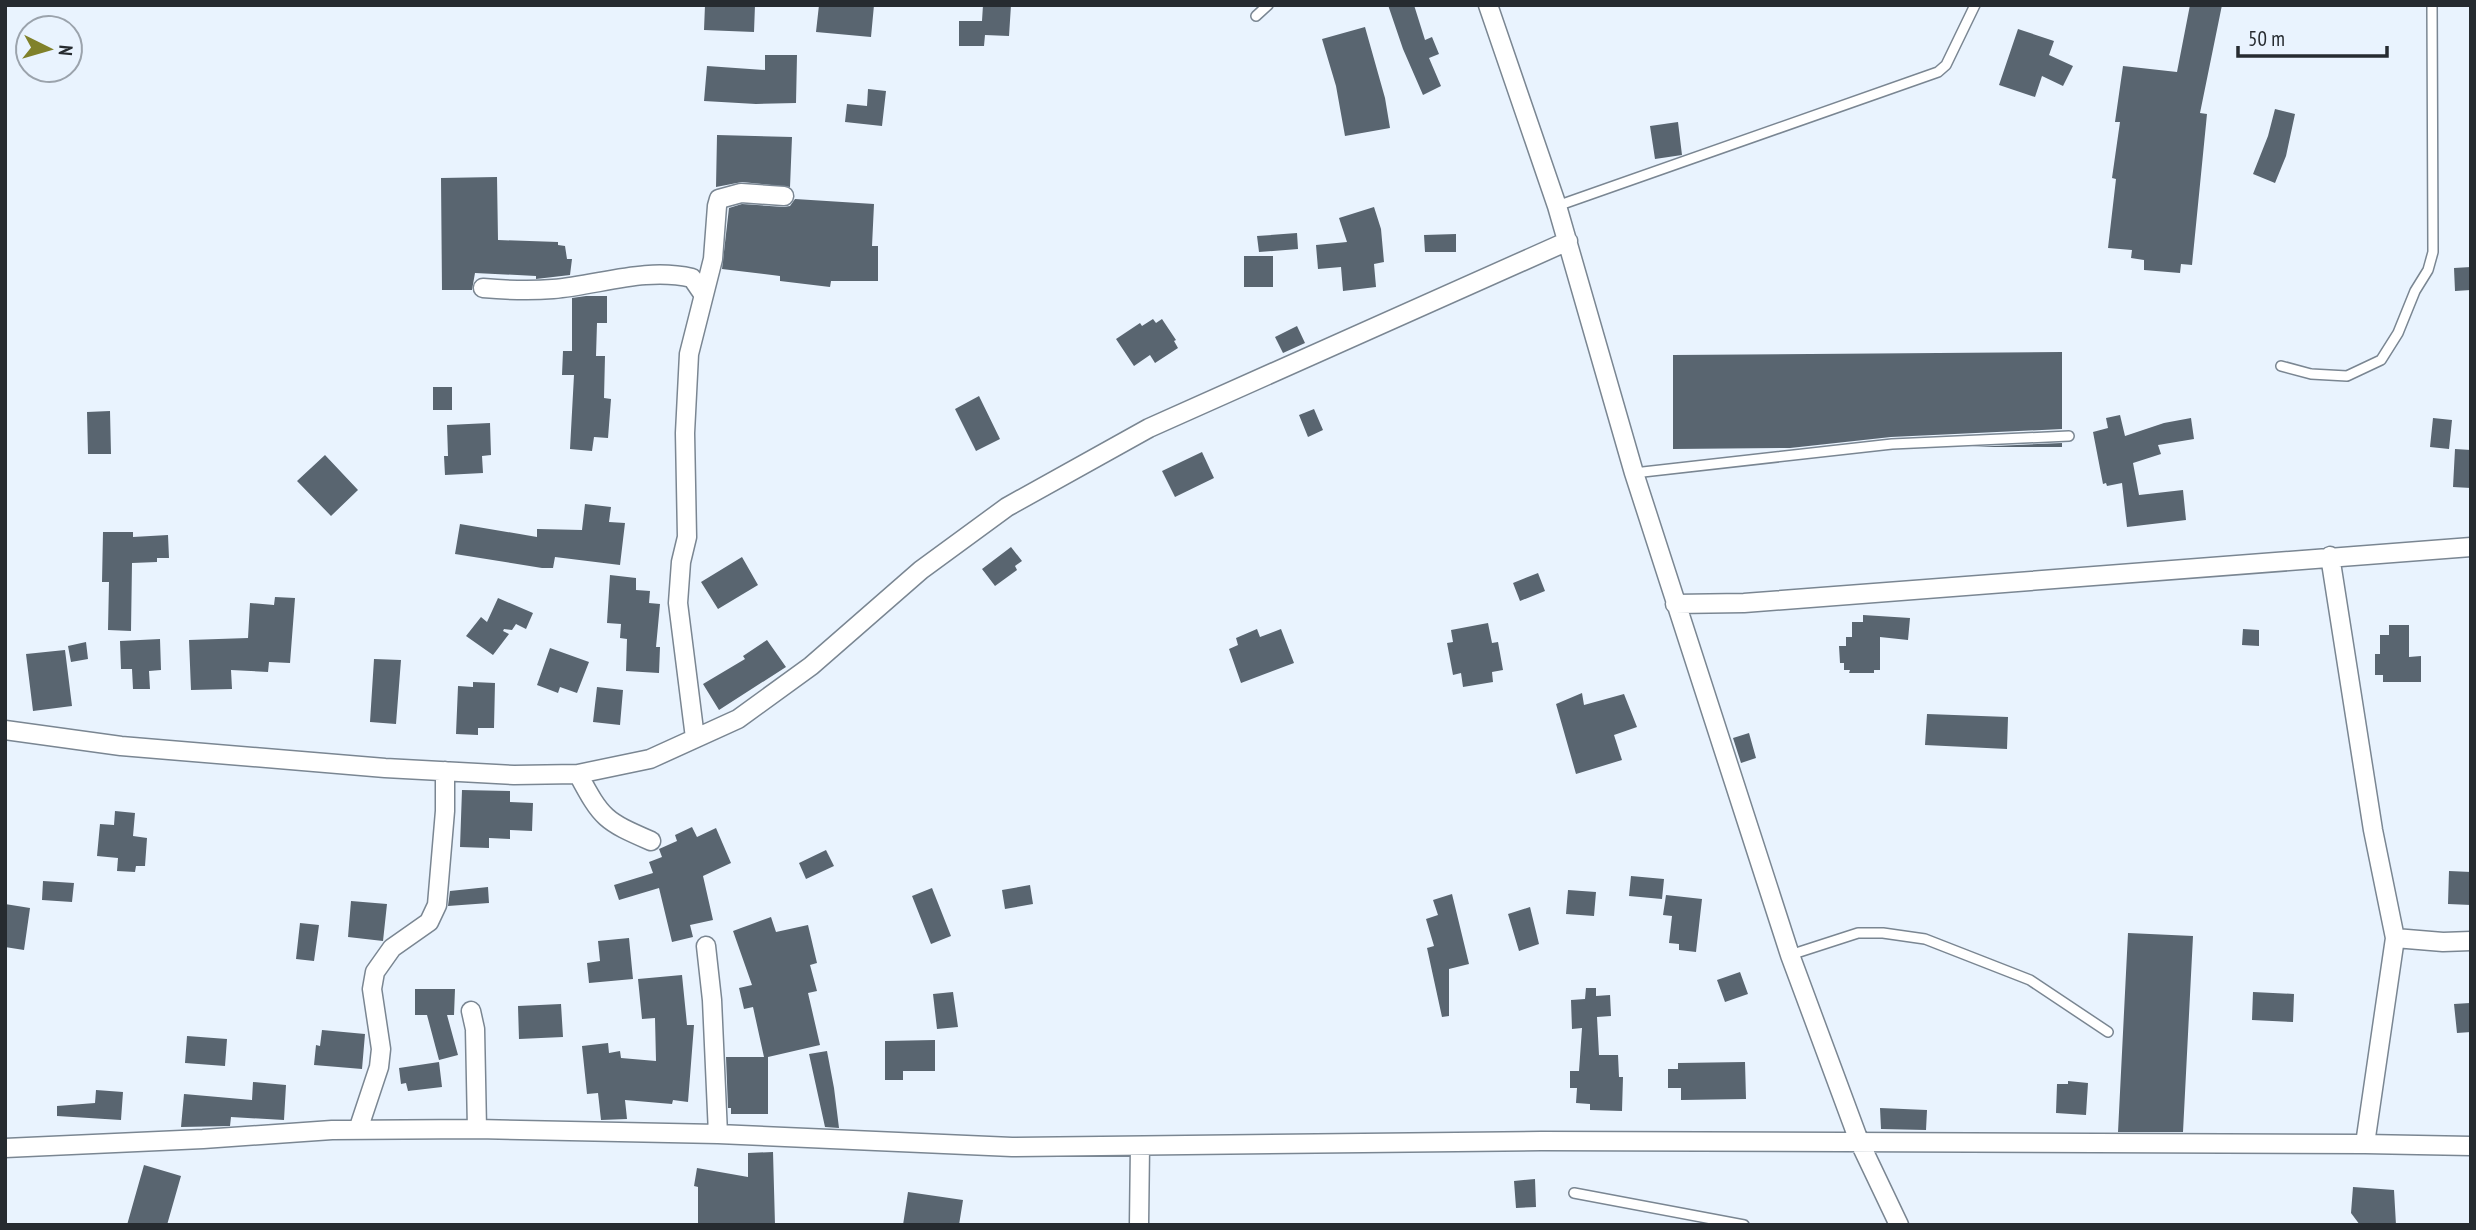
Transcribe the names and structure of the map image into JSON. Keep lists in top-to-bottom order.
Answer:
{
  "scale_bar": "50 m",
  "north": "right"
}
